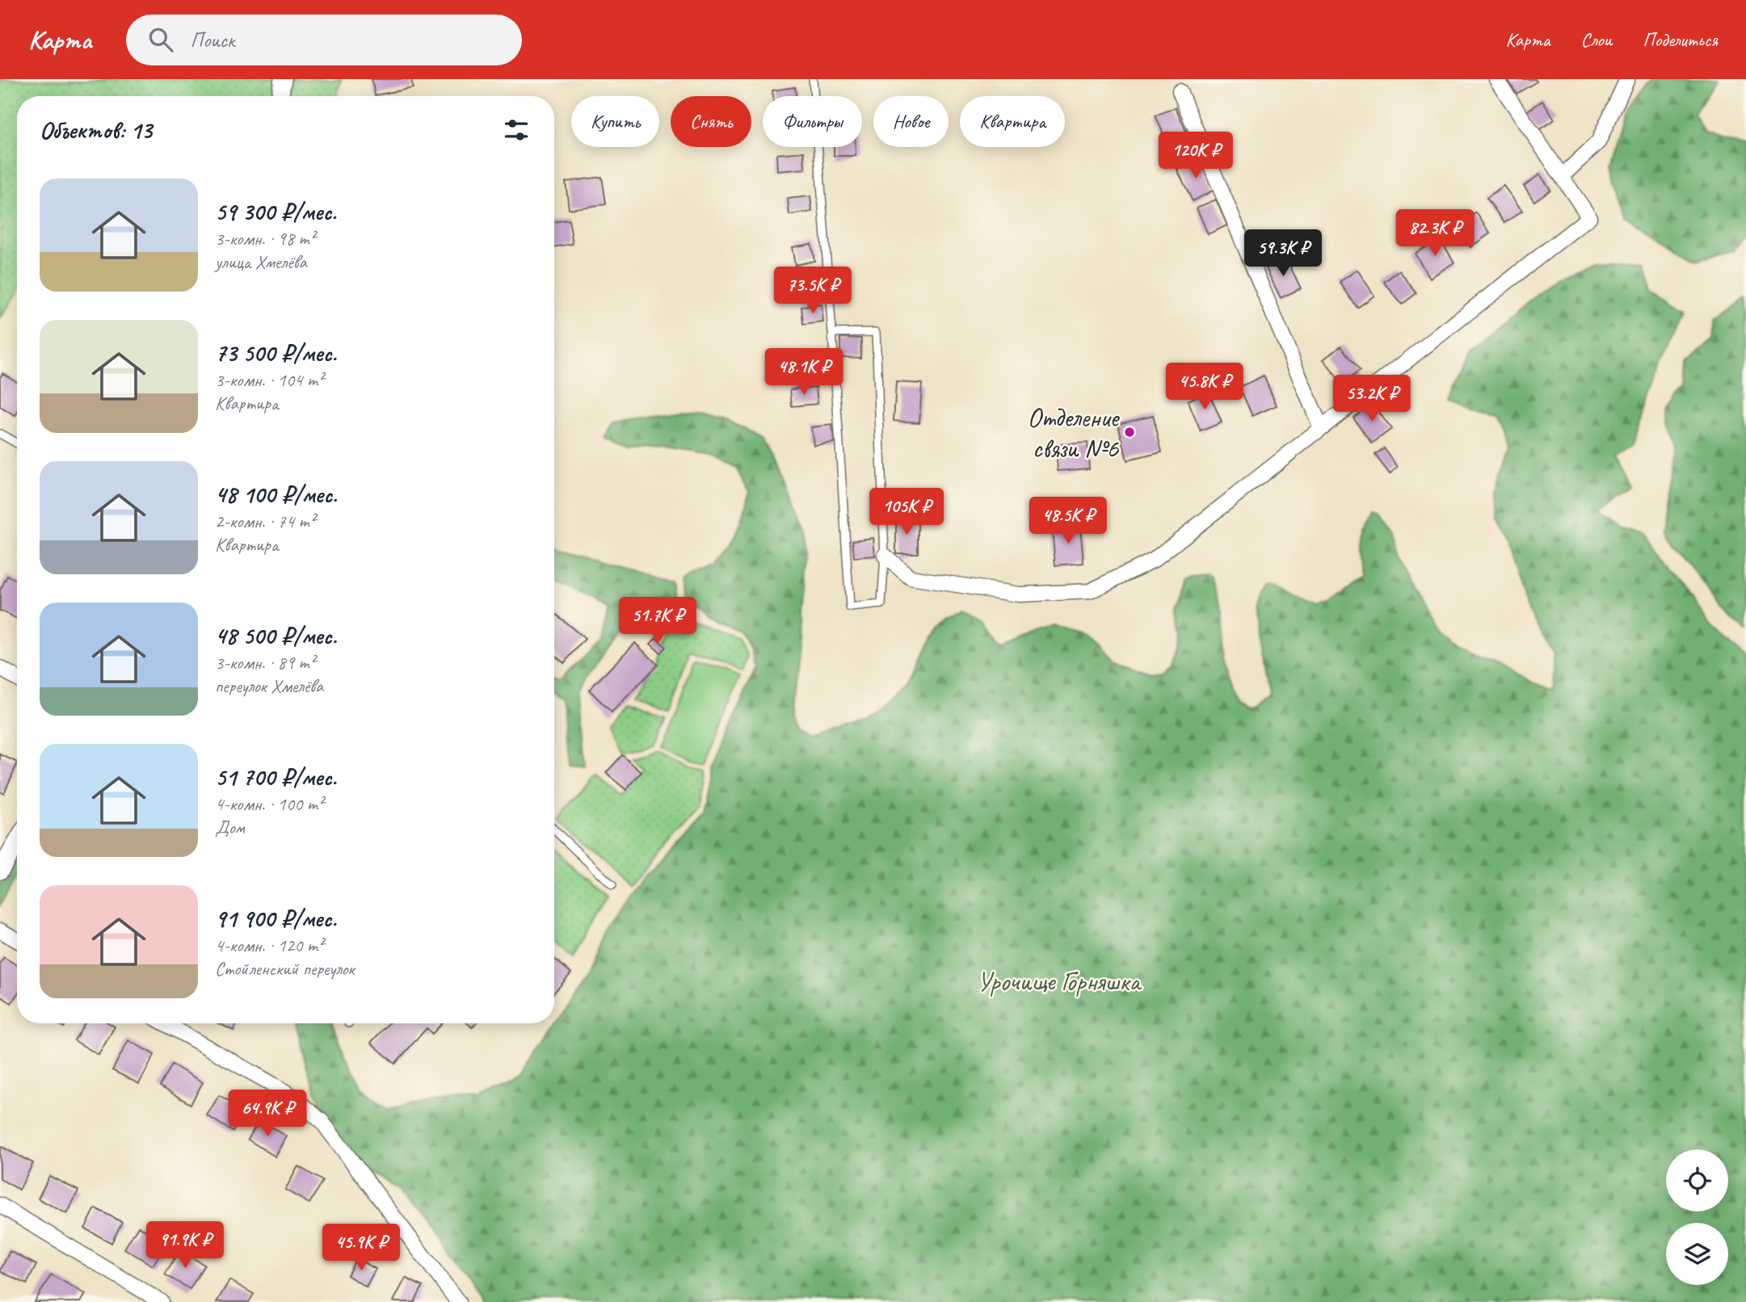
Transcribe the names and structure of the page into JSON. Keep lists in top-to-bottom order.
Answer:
{
  "parks": ["Урочище Горняшка"],
  "places": ["Отделение связи №6"],
  "page": {
    "header": "Карта",
    "search": "Поиск",
    "nav": ["Карта", "Слои", "Поделиться"],
    "chip": [
      "Купить",
      "Снять",
      "Фильтры",
      "Новое",
      "Квартира"
    ],
    "heading": "Объектов: 13",
    "price": [
      "120K ₽",
      "82.3K ₽",
      "59.3K ₽",
      "73.5K ₽",
      "48.1K ₽",
      "45.8K ₽",
      "53.2K ₽",
      "105K ₽",
      "48.5K ₽",
      "51.7K ₽",
      "64.9K ₽",
      "91.9K ₽",
      "45.9K ₽"
    ],
    "list": [
      {
        "name": "59 300 ₽/мес.",
        "note": "3-комн. · 98 m² · улица Хмелёва"
      },
      {
        "name": "73 500 ₽/мес.",
        "note": "3-комн. · 104 m² · Квартира"
      },
      {
        "name": "48 100 ₽/мес.",
        "note": "2-комн. · 74 m² · Квартира"
      },
      {
        "name": "48 500 ₽/мес.",
        "note": "3-комн. · 89 m² · переулок Хмелёва"
      },
      {
        "name": "51 700 ₽/мес.",
        "note": "4-комн. · 100 m² · Дом"
      },
      {
        "name": "91 900 ₽/мес.",
        "note": "4-комн. · 120 m² · Стойленский переулок"
      }
    ]
  }
}
